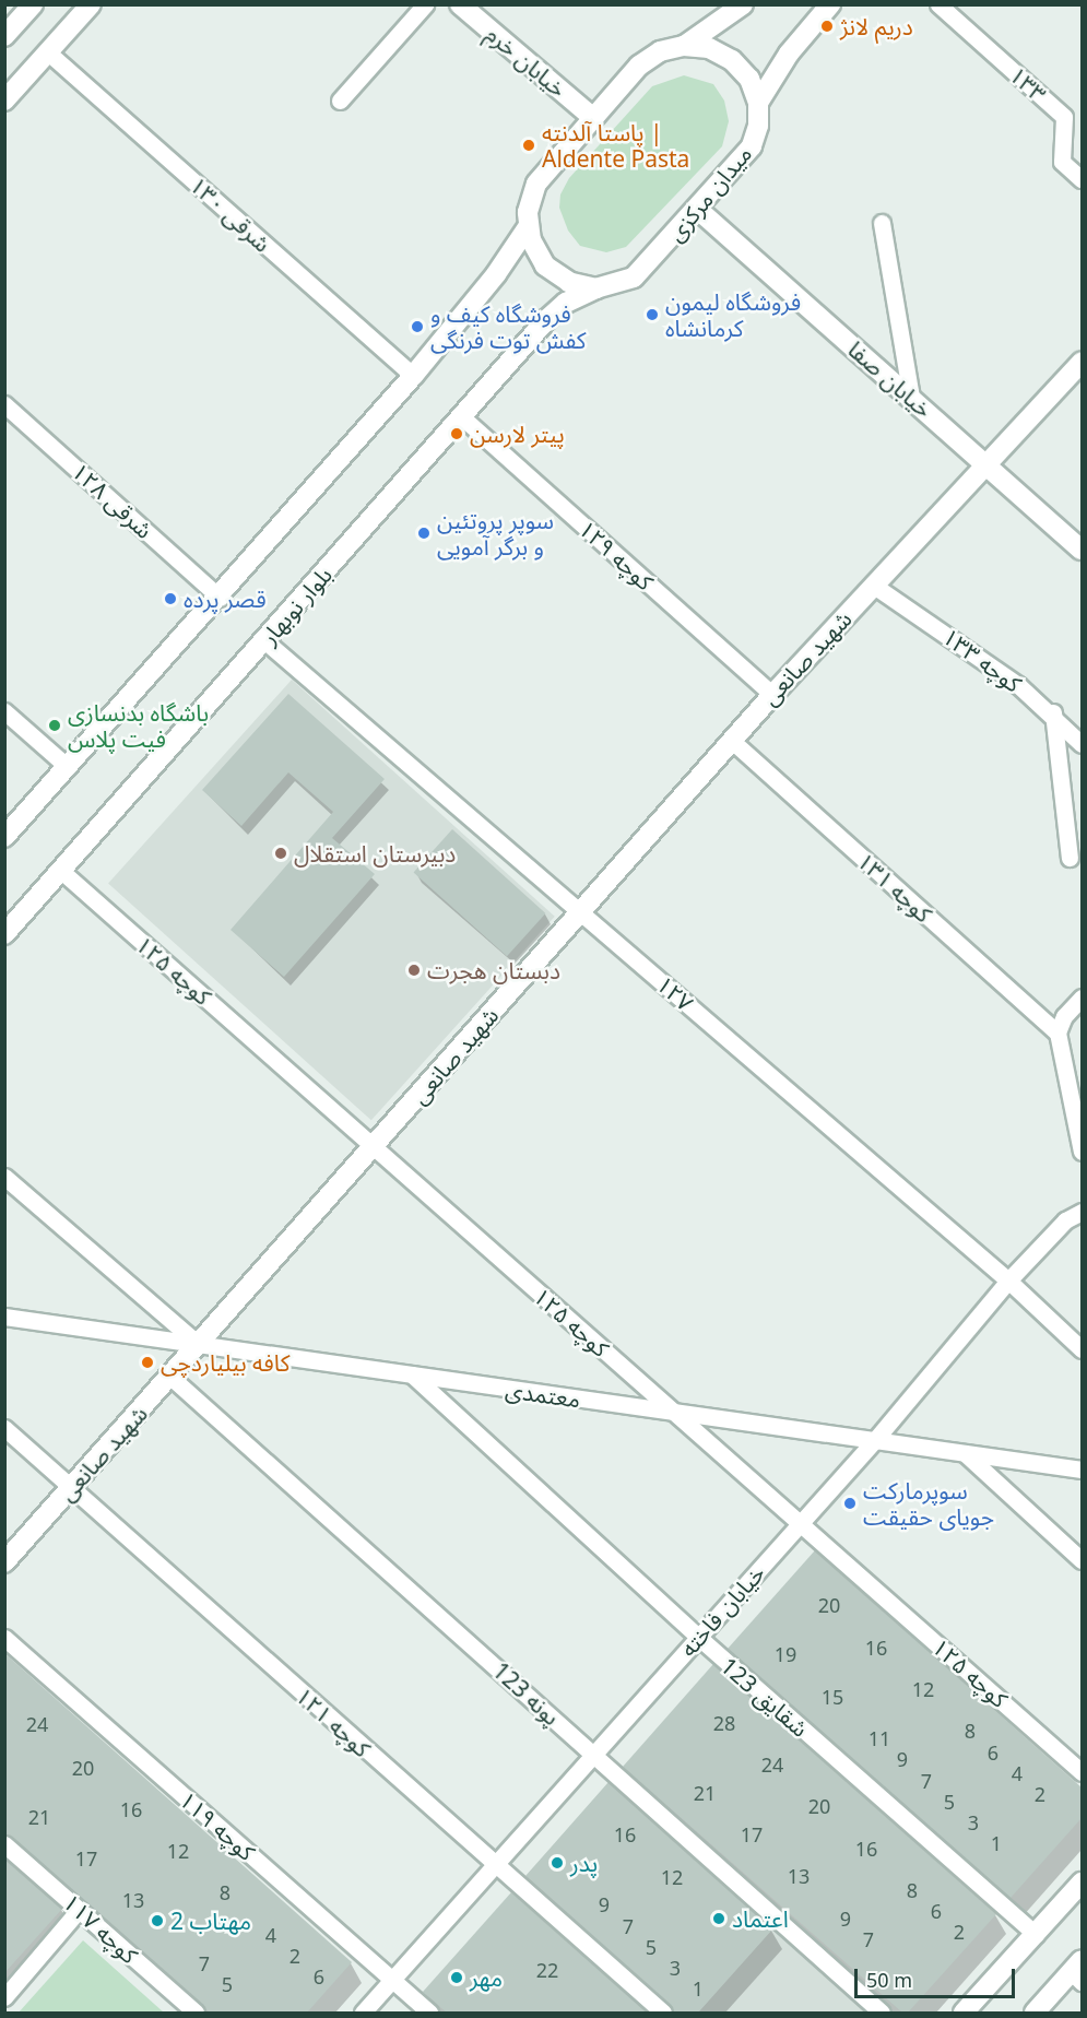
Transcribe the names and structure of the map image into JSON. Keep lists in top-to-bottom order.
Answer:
{
  "streets": {
    "main road": [
      "خیابان خرم",
      "میدان مرکزی",
      "خیابان صفا",
      "بلوار نوبهار",
      "شهید صانعی"
    ],
    "street": [
      "۱۳۳",
      "۱۳۰ شرقی",
      "۱۲۸ شرقی",
      "کوچه ۱۲۹",
      "کوچه ۱۳۳",
      "کوچه ۱۳۱",
      "کوچه ۱۲۵",
      "۱۲۷",
      "معتمدی",
      "خیابان فاخته",
      "123 پونه",
      "123 شقایق",
      "کوچه ۱۲۱",
      "کوچه ۱۱۹",
      "کوچه ۱۱۷"
    ]
  },
  "crossings": [
    ["میدان مرکزی", "خیابان صفا"],
    ["میدان مرکزی", "بلوار نوبهار"],
    ["خیابان صفا", "شهید صانعی"],
    ["کوچه ۱۲۹", "بلوار نوبهار"],
    ["کوچه ۱۲۹", "شهید صانعی"],
    ["بلوار نوبهار", "کوچه ۱۲۵"],
    ["بلوار نوبهار", "۱۲۷"],
    ["شهید صانعی", "کوچه ۱۳۳"],
    ["شهید صانعی", "کوچه ۱۳۱"],
    ["شهید صانعی", "کوچه ۱۲۵"],
    ["شهید صانعی", "۱۲۷"],
    ["شهید صانعی", "معتمدی"],
    ["شهید صانعی", "123 پونه"],
    ["شهید صانعی", "کوچه ۱۲۱"],
    ["کوچه ۱۲۵", "معتمدی"],
    ["کوچه ۱۲۵", "خیابان فاخته"],
    ["۱۲۷", "خیابان فاخته"],
    ["معتمدی", "خیابان فاخته"],
    ["معتمدی", "123 شقایق"],
    ["خیابان فاخته", "123 پونه"],
    ["خیابان فاخته", "123 شقایق"],
    ["خیابان فاخته", "کوچه ۱۲۱"],
    ["خیابان فاخته", "کوچه ۱۱۹"]
  ],
  "places": [
    "دریم لانژ",
    "پاستا آلدنته | Aldente Pasta",
    "فروشگاه لیمون کرمانشاه",
    "فروشگاه کیف و کفش توت فرنگی",
    "پیتر لارسن",
    "سوپر پروتئین و برگر آمویی",
    "قصر پرده",
    "باشگاه بدنسازی فیت پلاس",
    "دبیرستان استقلال",
    "دبستان هجرت",
    "کافه بیلیاردچی",
    "سوپرمارکت جویای حقیقت",
    "پدر",
    "اعتماد",
    "مهتاب 2",
    "مهر"
  ],
  "house_numbers": [
    "20",
    "16",
    "19",
    "12",
    "15",
    "28",
    "24",
    "8",
    "11",
    "6",
    "9",
    "24",
    "20",
    "4",
    "7",
    "21",
    "2",
    "5",
    "20",
    "16",
    "21",
    "3",
    "16",
    "17",
    "1",
    "16",
    "12",
    "17",
    "13",
    "12",
    "8",
    "8",
    "13",
    "9",
    "6",
    "9",
    "7",
    "2",
    "4",
    "7",
    "5",
    "2",
    "7",
    "3",
    "22",
    "6",
    "5",
    "1"
  ],
  "scale_bar": "50 m"
}
